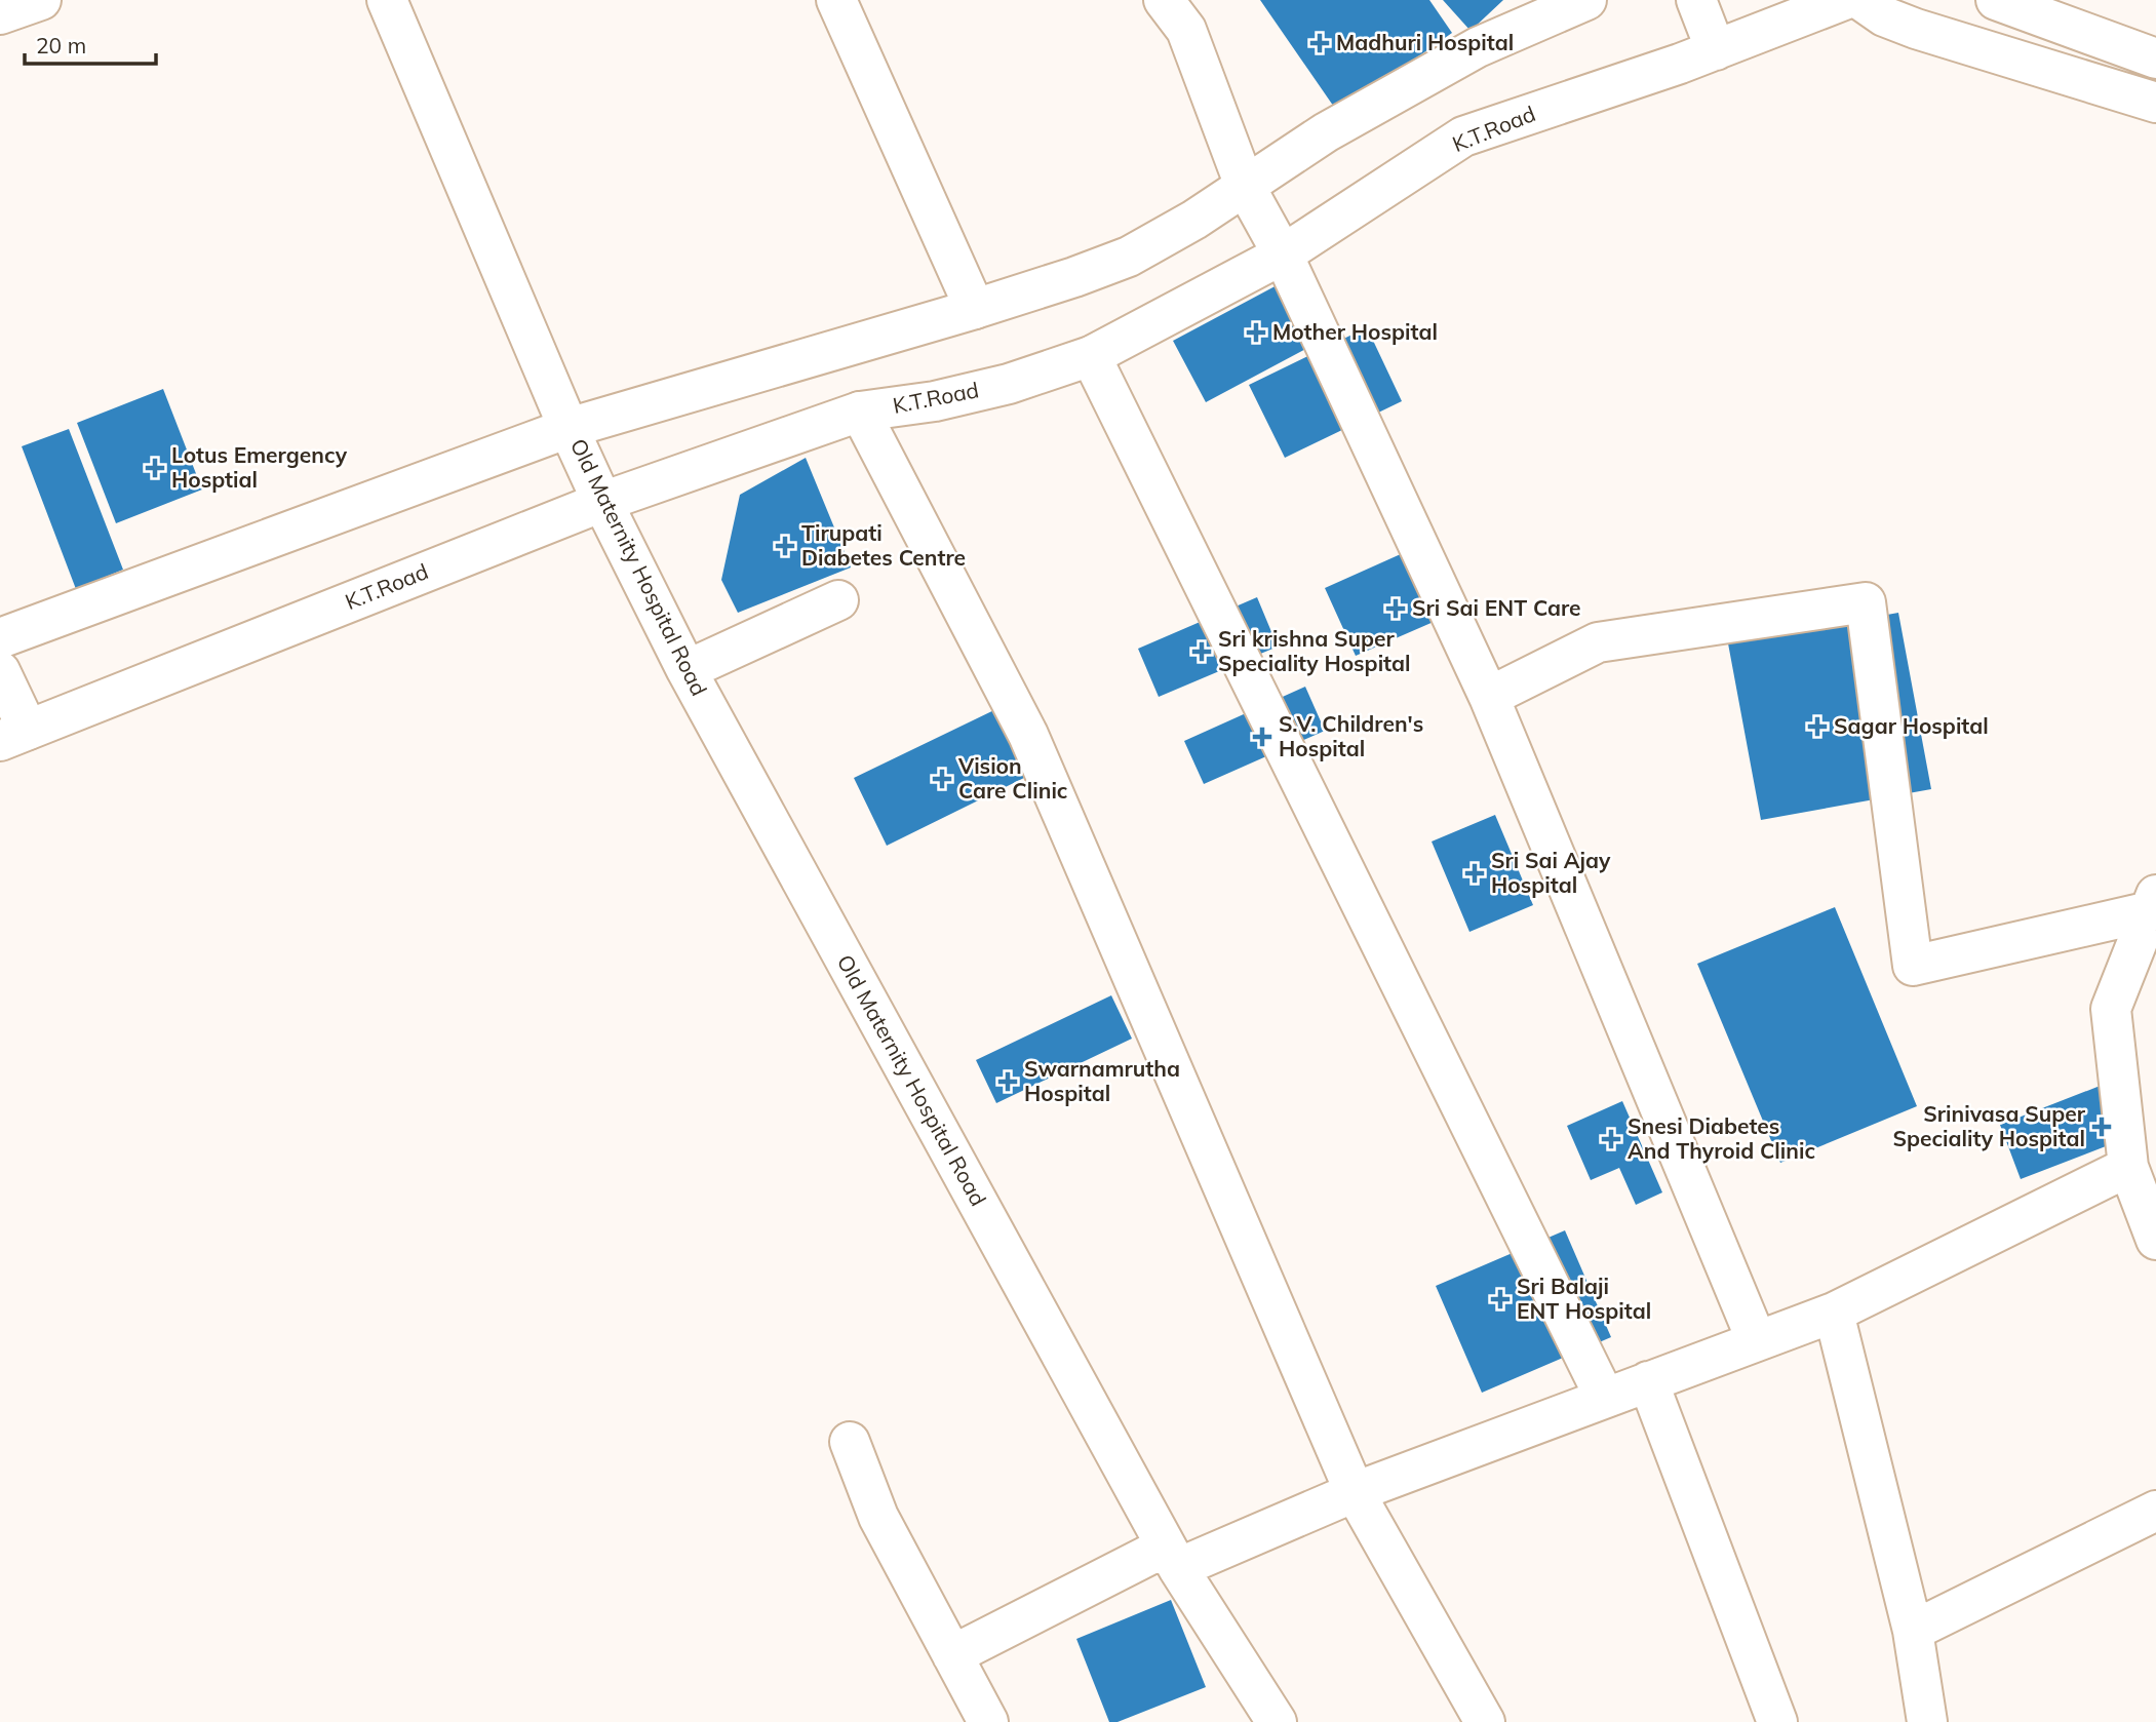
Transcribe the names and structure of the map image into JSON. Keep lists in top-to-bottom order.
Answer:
{
  "streets": {
    "street": ["K.T.Road", "Old Maternity Hospital Road"]
  },
  "crossings": [
    ["K.T.Road", "Old Maternity Hospital Road"]
  ],
  "places": {
    "health": [
      "Madhuri Hospital",
      "Mother Hospital",
      "Lotus Emergency Hosptial",
      "Tirupati Diabetes Centre",
      "Sri Sai ENT Care",
      "Sri krishna Super Speciality Hospital",
      "Sagar Hospital",
      "S.V. Children's Hospital",
      "Vision Care Clinic",
      "Sri Sai Ajay Hospital",
      "Swarnamrutha Hospital",
      "Srinivasa Super Speciality Hospital",
      "Snesi Diabetes And Thyroid Clinic",
      "Sri Balaji ENT Hospital"
    ]
  },
  "scale_bar": "20 m"
}
